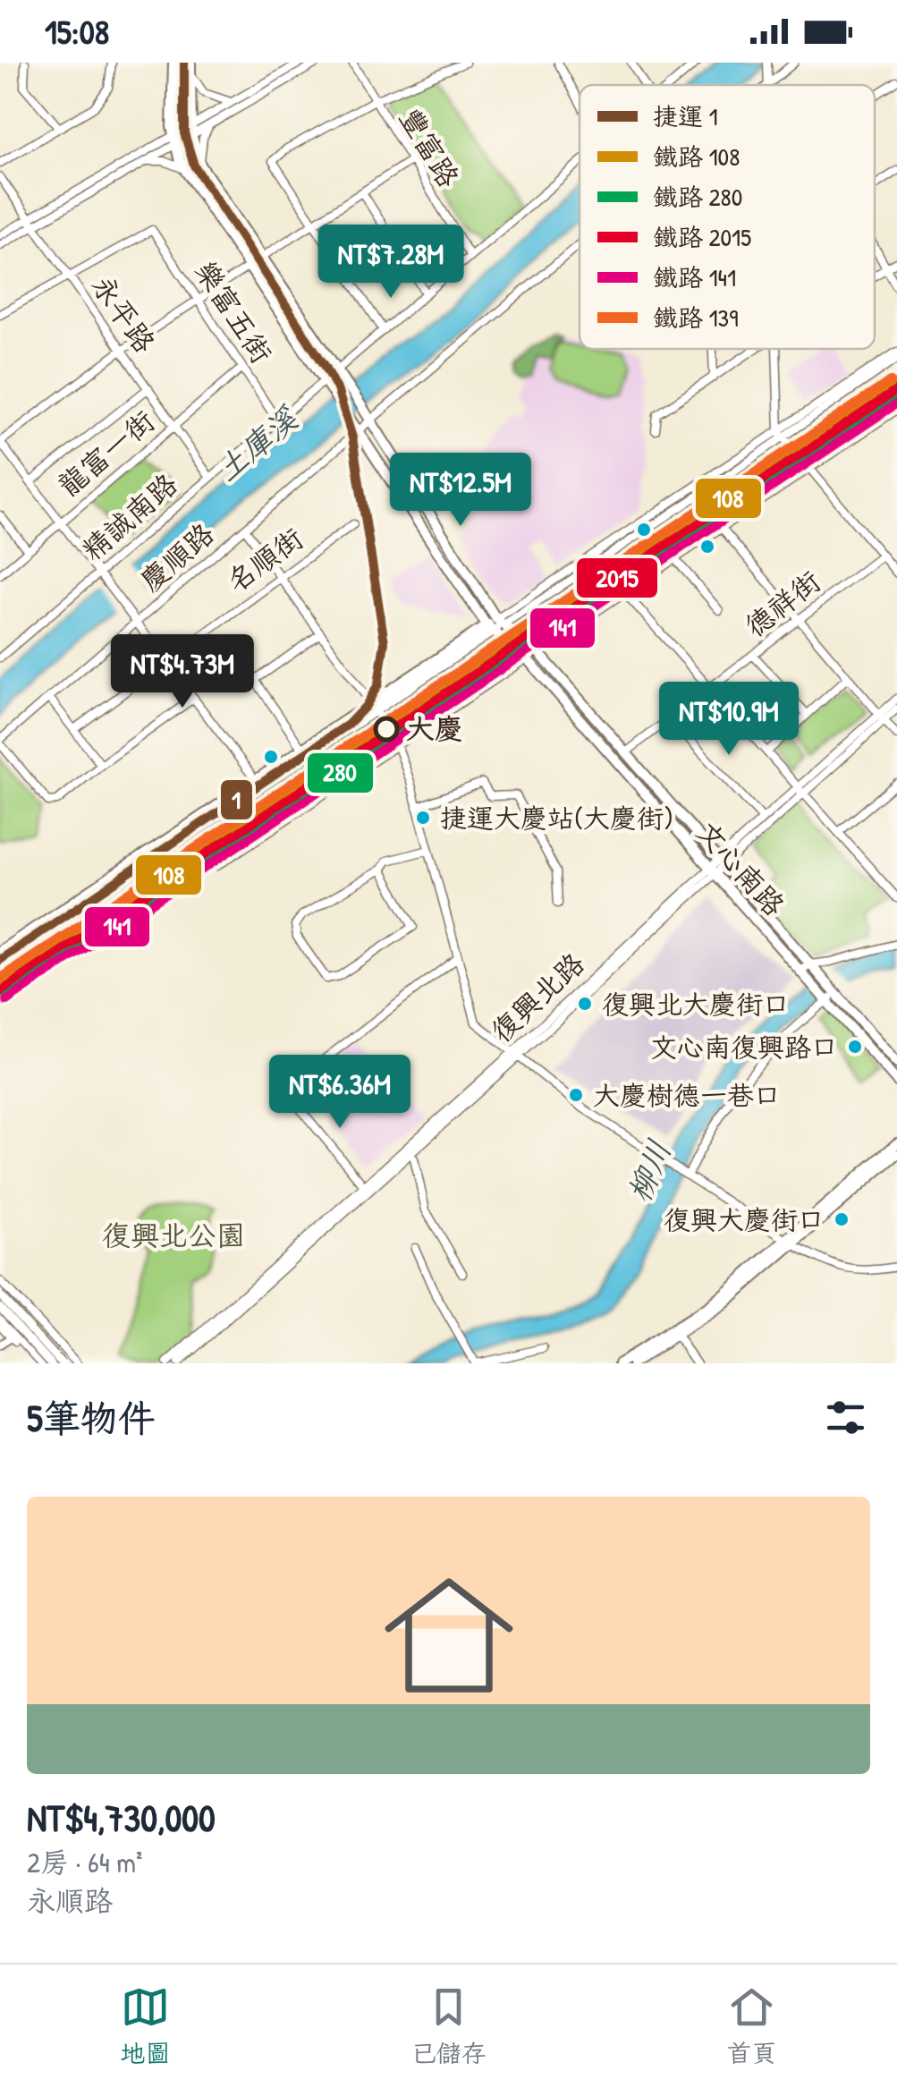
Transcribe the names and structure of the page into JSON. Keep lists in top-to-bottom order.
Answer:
{
  "streets": {
    "main road": ["文心南路"],
    "street": [
      "豐富路",
      "樂富五街",
      "永平路",
      "龍富一街",
      "精誠南路",
      "慶順路",
      "名順街",
      "德祥街",
      "復興北路"
    ]
  },
  "crossings": [
    ["豐富路", "精誠南路"],
    ["樂富五街", "永平路"],
    ["樂富五街", "龍富一街"],
    ["樂富五街", "精誠南路"],
    ["永平路", "龍富一街"],
    ["永平路", "精誠南路"],
    ["精誠南路", "文心南路"],
    ["慶順路", "文心南路"],
    ["德祥街", "文心南路"],
    ["文心南路", "復興北路"]
  ],
  "water": ["土庫溪", "柳川"],
  "parks": ["復興北公園"],
  "places": [
    "大慶",
    "捷運大慶站(大慶街)",
    "復興北大慶街口",
    "文心南復興路口",
    "大慶樹德一巷口",
    "復興大慶街口"
  ],
  "lines": [
    "metro line 1",
    "rail line 139",
    "rail line 108",
    "rail line 2015",
    "rail line 280",
    "rail line 141"
  ],
  "legend": [
    "捷運 1",
    "鐵路 108",
    "鐵路 280",
    "鐵路 2015",
    "鐵路 141",
    "鐵路 139"
  ],
  "page": {
    "status": "15:08",
    "price": [
      "NT$7.28M",
      "NT$12.5M",
      "NT$4.73M",
      "NT$10.9M",
      "NT$6.36M"
    ],
    "heading": "5筆物件",
    "list": [
      {
        "name": "NT$4,730,000",
        "note": "2房 · 64 m² · 永順路"
      }
    ],
    "tabs": ["地圖", "已儲存", "首頁"]
  }
}
